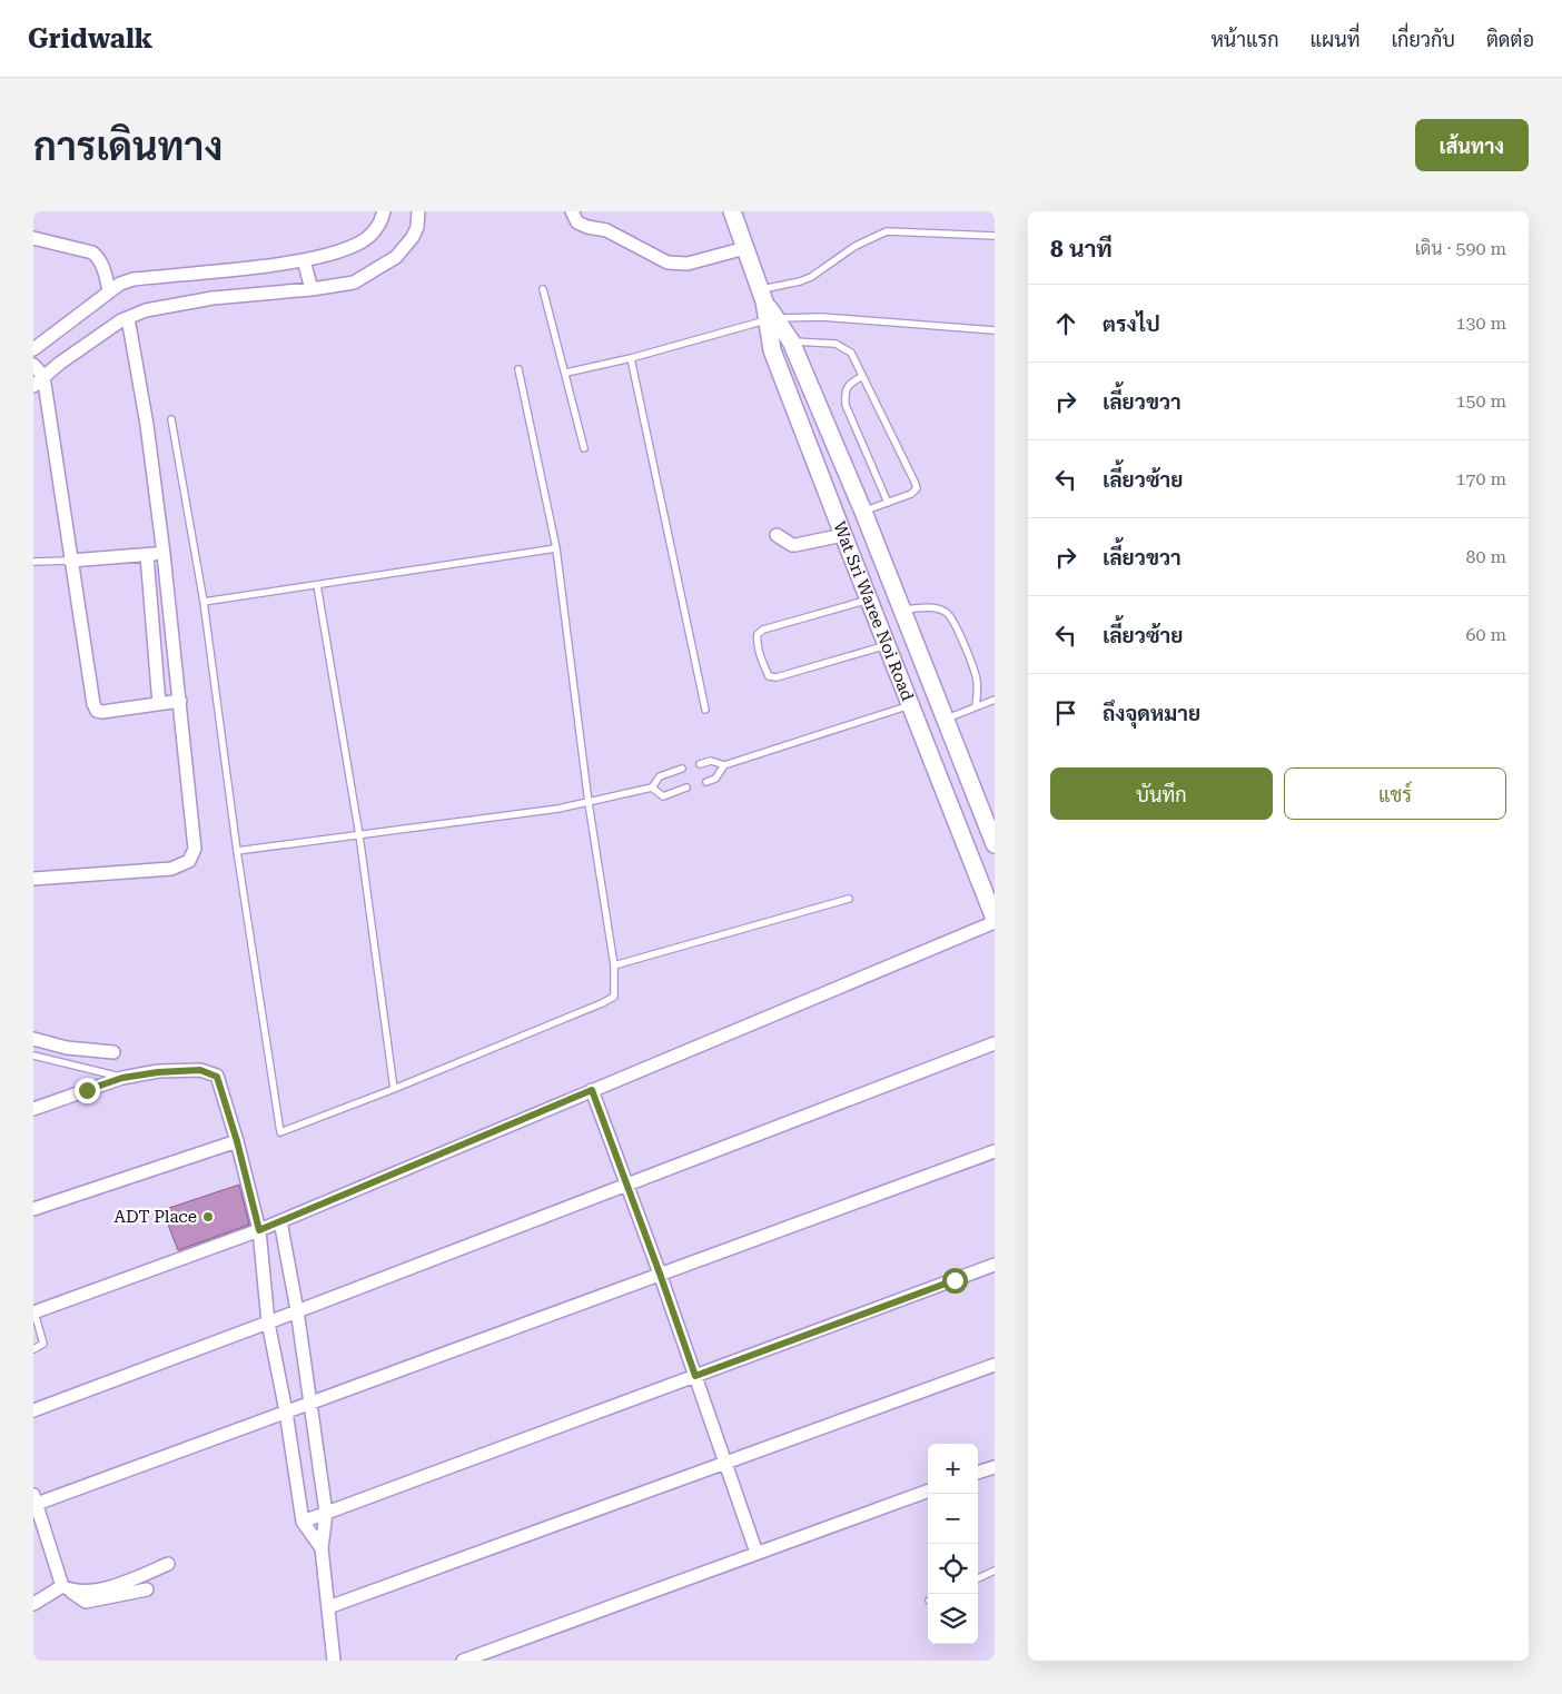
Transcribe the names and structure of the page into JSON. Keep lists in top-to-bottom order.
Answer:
{
  "streets": {
    "main road": ["Wat Sri Waree Noi Road"]
  },
  "places": ["ADT Place"],
  "page": {
    "header": "Gridwalk",
    "nav": [
      "หน้าแรก",
      "แผนที่",
      "เกี่ยวกับ",
      "ติดต่อ"
    ],
    "title": "การเดินทาง",
    "buttons": [
      "เส้นทาง",
      ["บันทึก", "แชร์"]
    ],
    "heading": ["8 นาที", "เดิน · 590 m"],
    "list": [
      ["ตรงไป", "130 m"],
      ["เลี้ยวขวา", "150 m"],
      ["เลี้ยวซ้าย", "170 m"],
      ["เลี้ยวขวา", "80 m"],
      ["เลี้ยวซ้าย", "60 m"],
      "ถึงจุดหมาย"
    ],
    "map_buttons": ["+", "−"]
  }
}
